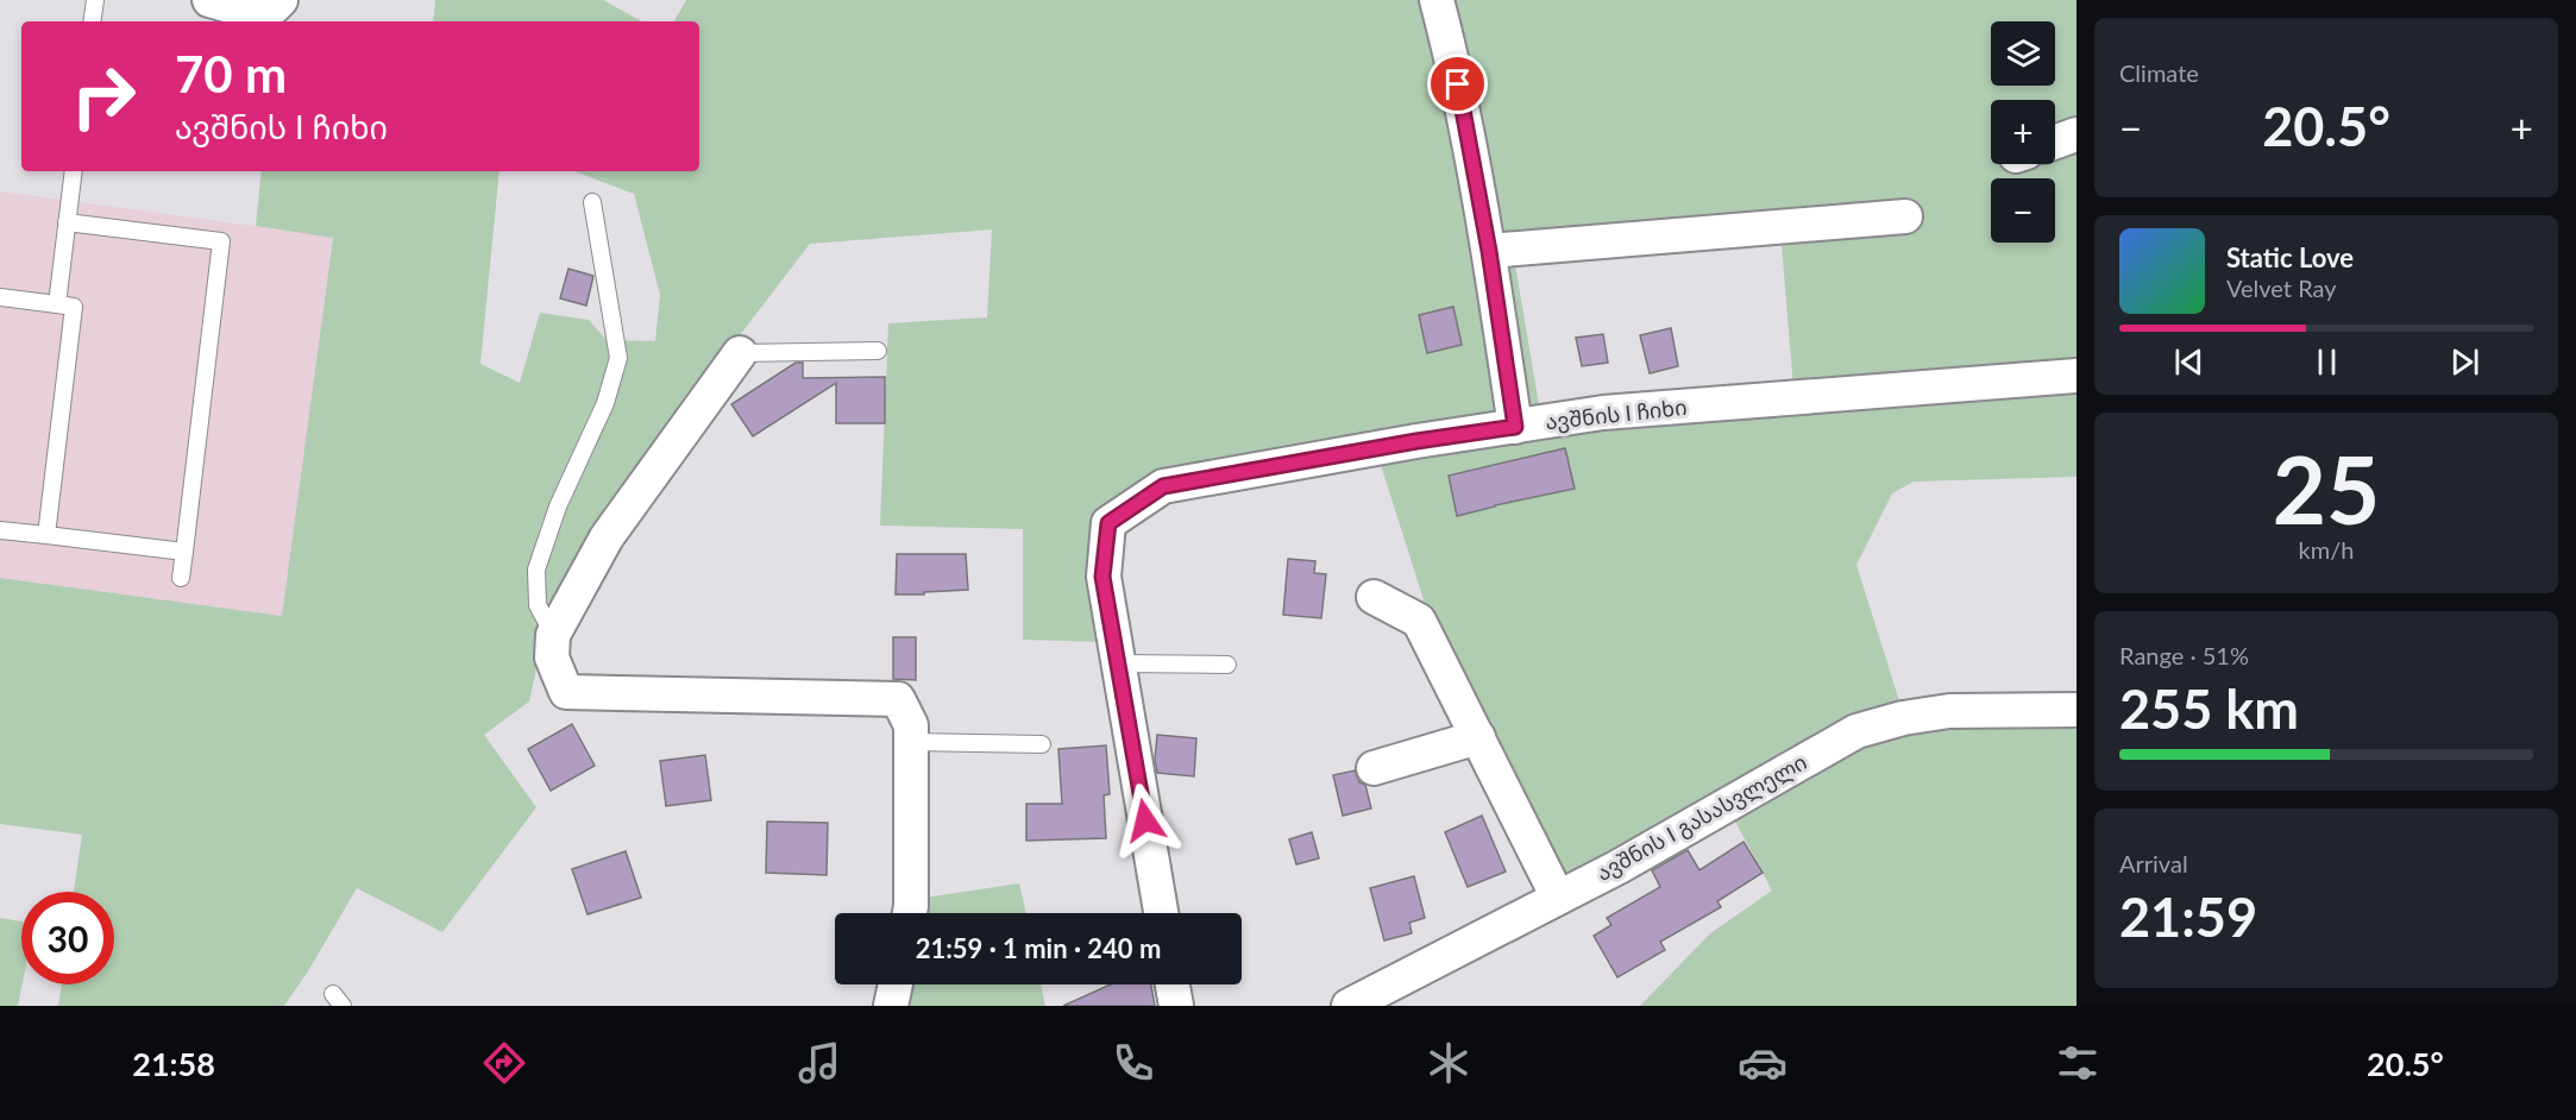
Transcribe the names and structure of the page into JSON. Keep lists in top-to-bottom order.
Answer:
{
  "streets": {
    "street": ["ავშნის I ჩიხი", "ავშნის I გასასვლელი"]
  },
  "page": {
    "tile": [
      "Climate",
      ["25", "km/h"],
      ["Range · 51%", "255 km"],
      ["Arrival", "21:59"]
    ],
    "map_buttons": ["+", "−"],
    "turn": ["70 m", "ავშნის I ჩიხი"],
    "heat": ["−", "20.5°", "+"],
    "song": ["Static Love", "Velvet Ray"],
    "limit": "30",
    "trip": "21:59 · 1 min · 240 m",
    "tabs": ["21:58", "20.5°"]
  }
}
